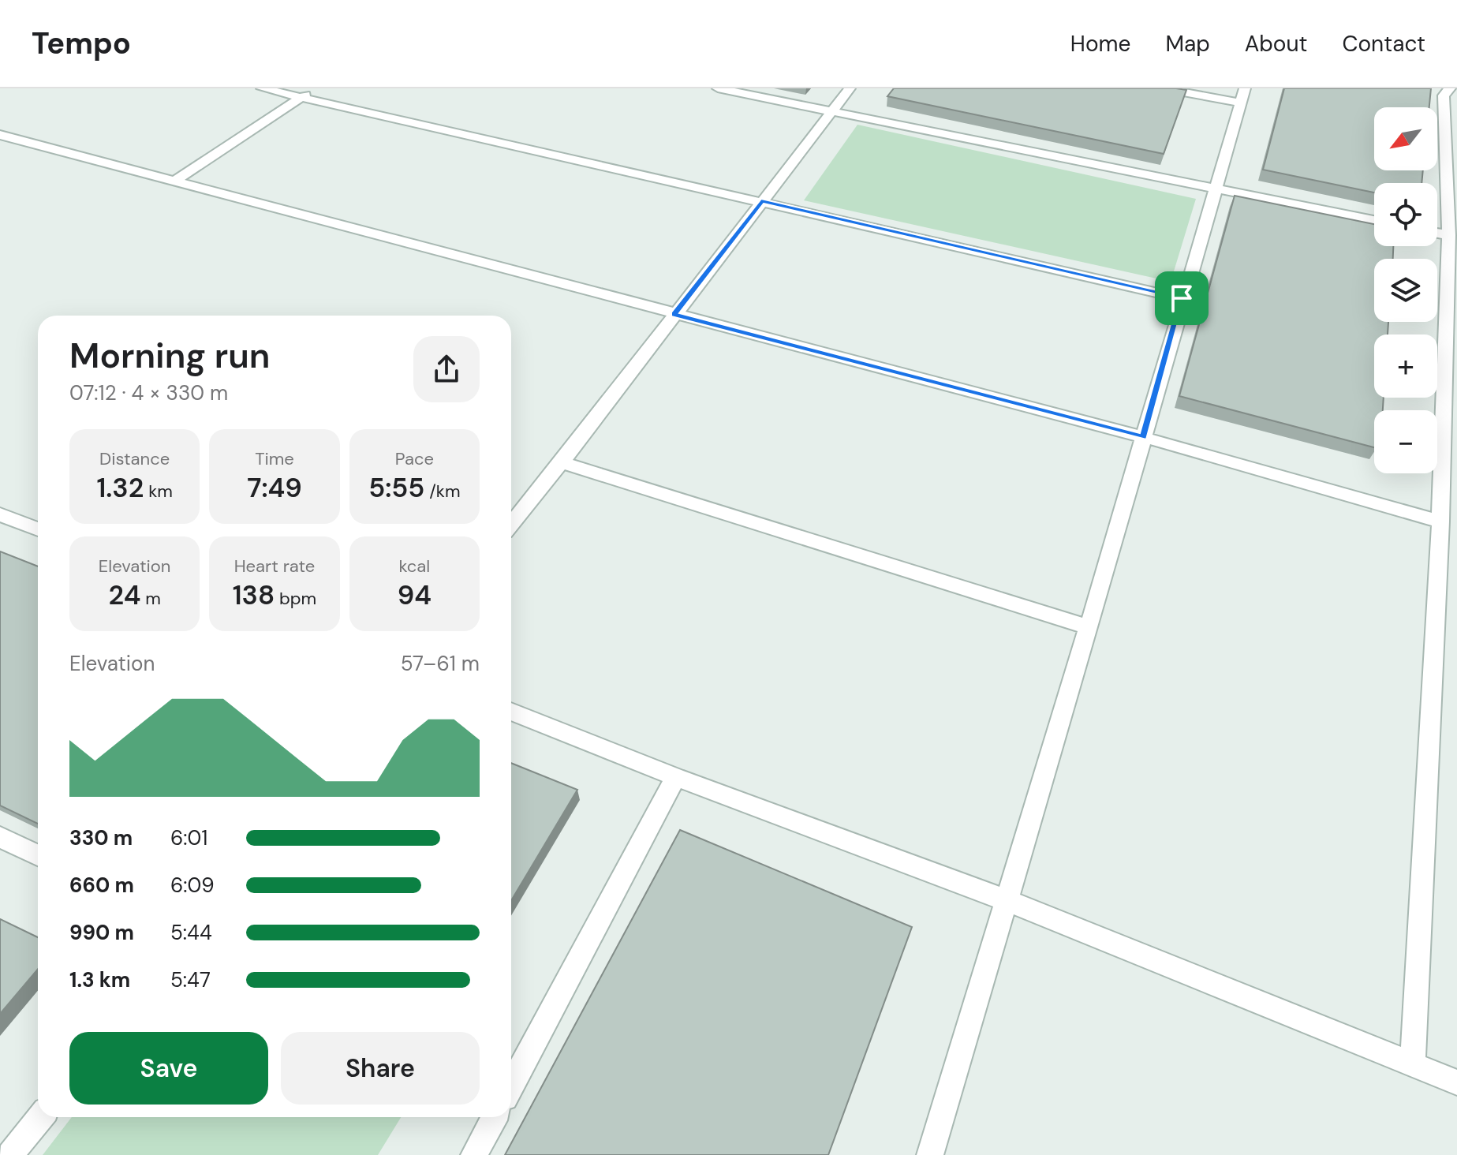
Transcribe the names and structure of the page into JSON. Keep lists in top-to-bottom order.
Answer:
{
  "north": "bottom left",
  "page": {
    "header": "Tempo",
    "nav": [
      "Home",
      "Map",
      "About",
      "Contact"
    ],
    "map_buttons": ["+", "−"],
    "heading": ["Morning run", "07:12 · 4 × 330 m"],
    "stats": [
      ["Distance", "1.32 km"],
      ["Time", "7:49"],
      ["Pace", "5:55 /km"],
      ["Elevation", "24 m"],
      ["Heart rate", "138 bpm"],
      ["kcal", "94"]
    ],
    "chart": ["Elevation", "57–61 m"],
    "list": [
      {
        "name": "330 m",
        "note": "6:01"
      },
      {
        "name": "660 m",
        "note": "6:09"
      },
      {
        "name": "990 m",
        "note": "5:44"
      },
      {
        "name": "1.3 km",
        "note": "5:47"
      }
    ],
    "buttons": ["Save", "Share"]
  }
}
